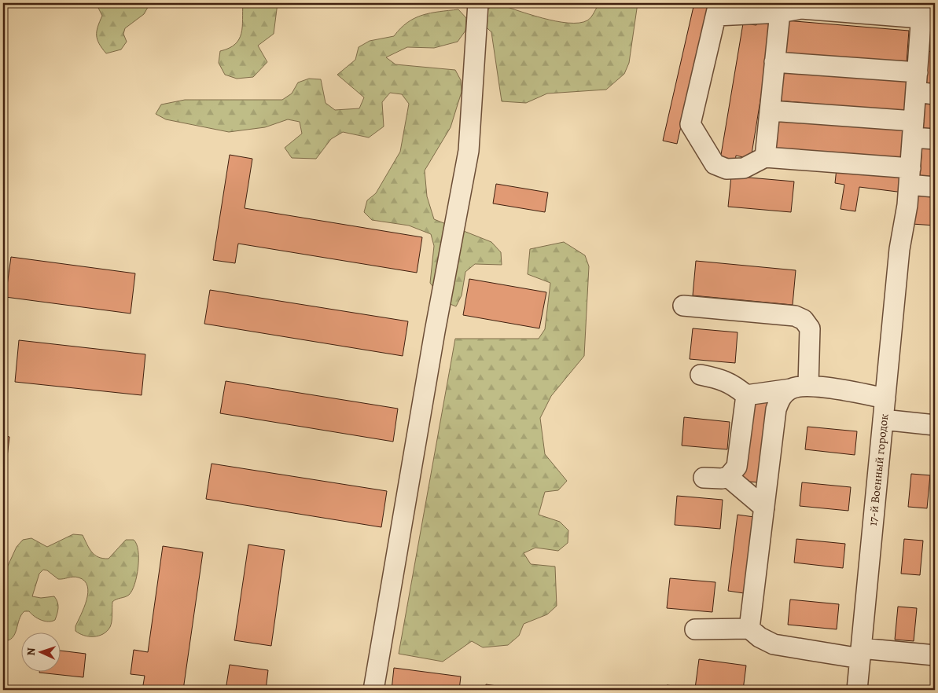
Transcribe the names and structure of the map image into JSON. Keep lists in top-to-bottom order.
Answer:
{
  "streets": {
    "street": ["17-й Военный городок"]
  },
  "north": "left"
}
